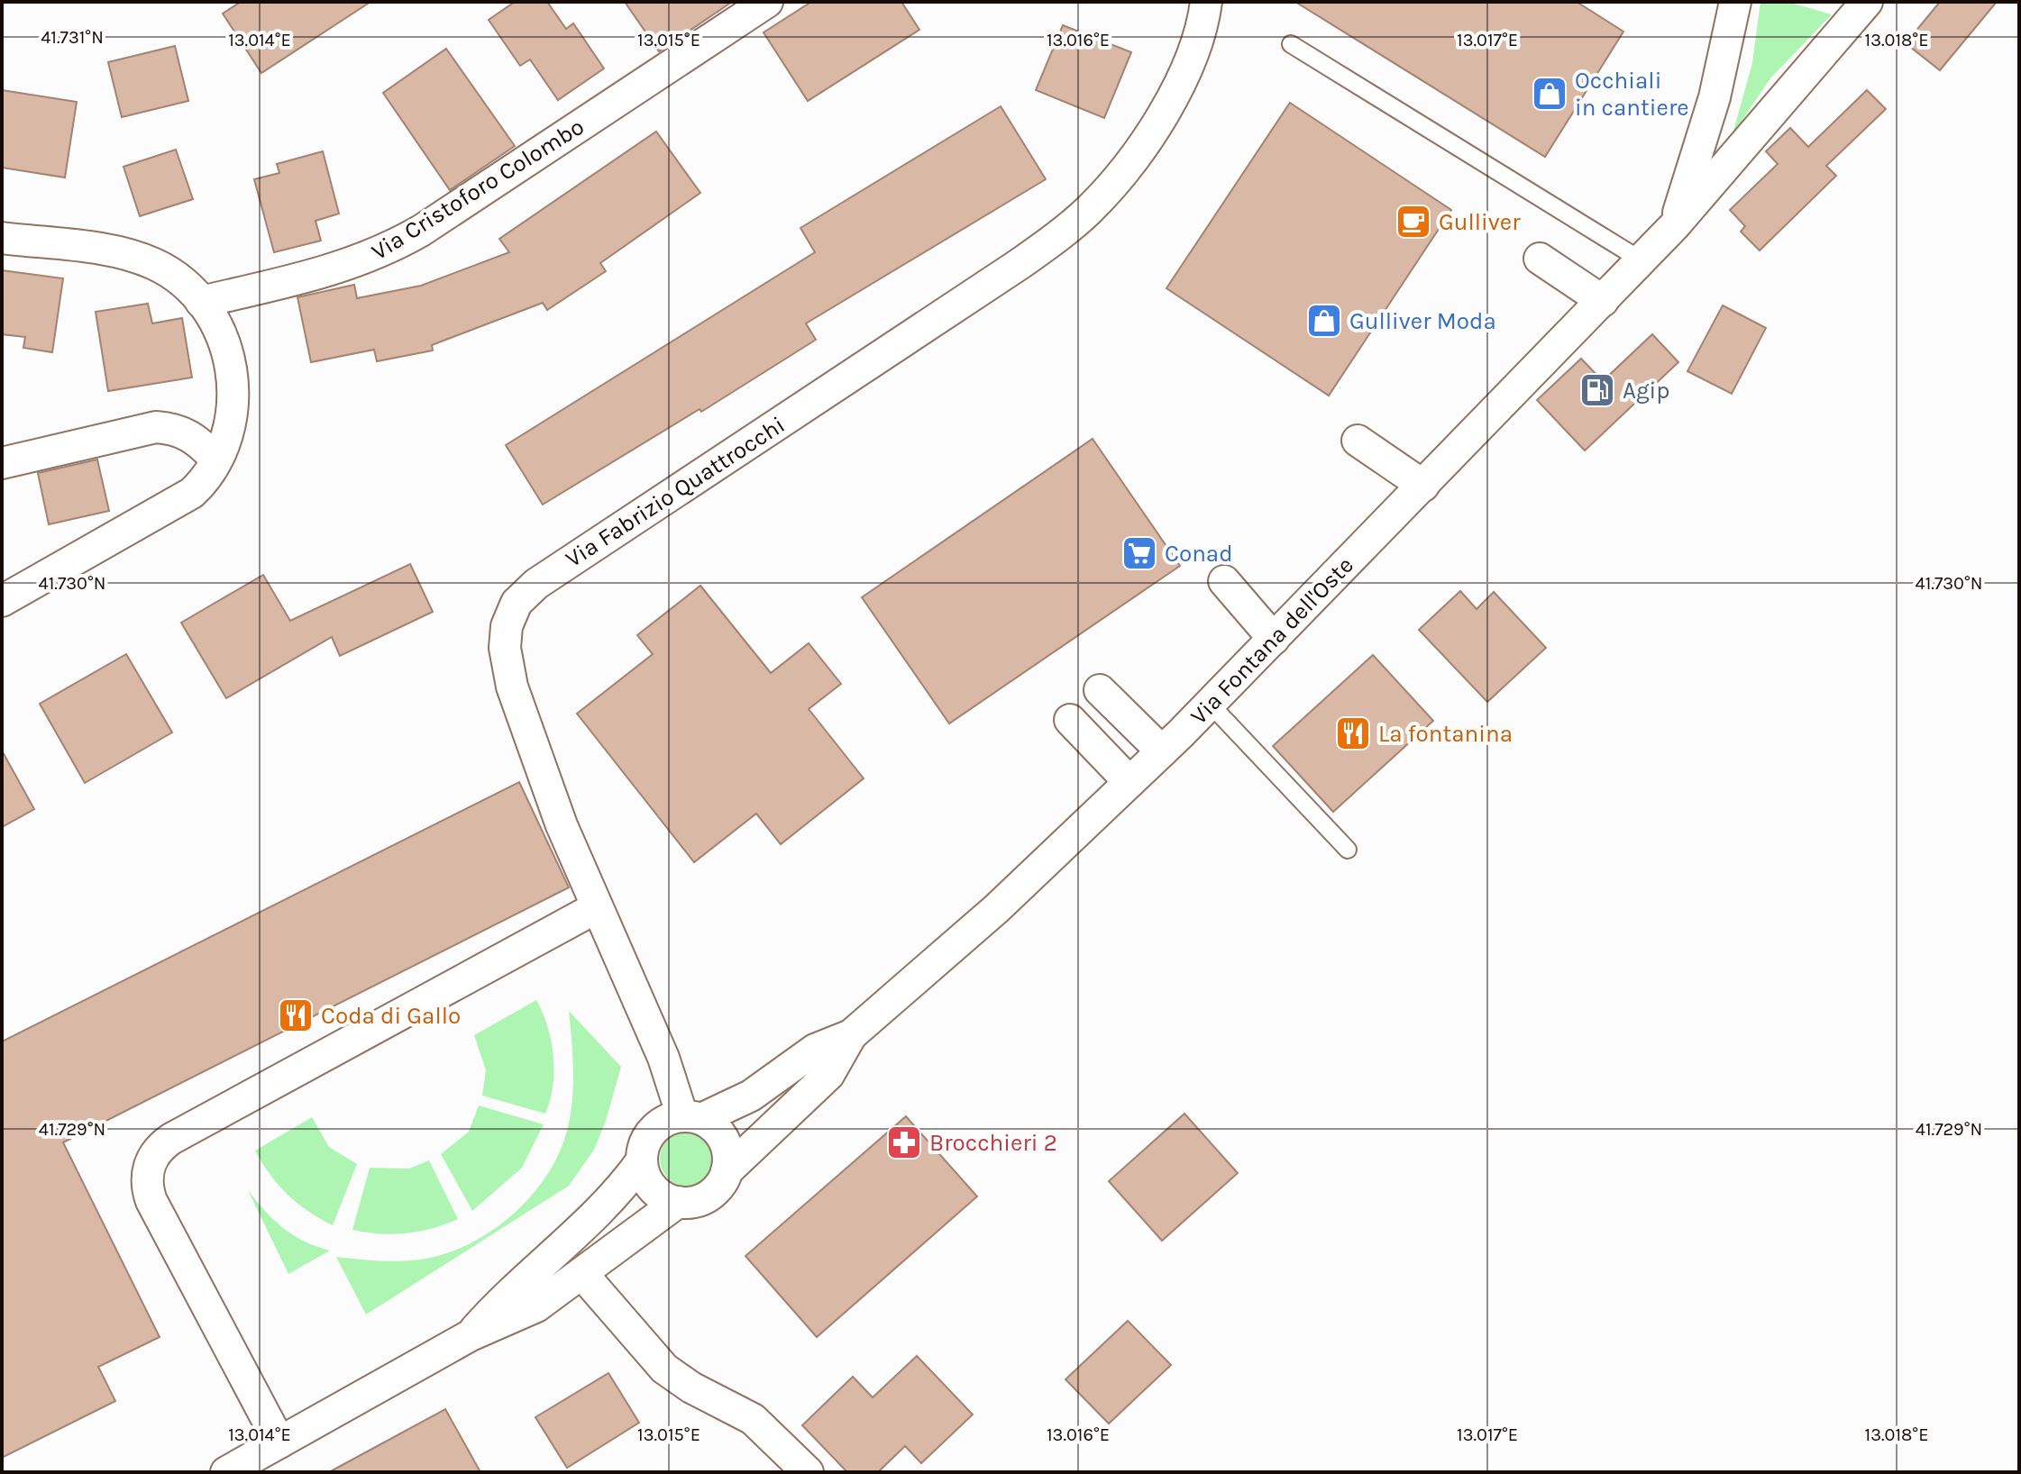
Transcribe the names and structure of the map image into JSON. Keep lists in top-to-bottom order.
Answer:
{
  "streets": {
    "street": ["Via Cristoforo Colombo", "Via Fabrizio Quattrocchi", "Via Fontana dell'Oste"]
  },
  "crossings": [
    ["Via Fabrizio Quattrocchi", "Via Fontana dell'Oste"]
  ],
  "places": {
    "shop": ["Occhiali in cantiere", "Gulliver Moda"],
    "cafe": ["Gulliver"],
    "fuel station": ["Agip"],
    "supermarket": ["Conad"],
    "restaurant": ["La fontanina", "Coda di Gallo"],
    "pharmacy": ["Brocchieri 2"]
  },
  "coordinates": [
    "41.731°N",
    "13.014°E",
    "13.015°E",
    "13.016°E",
    "13.017°E",
    "13.018°E",
    "41.730°N",
    "41.729°N"
  ]
}
